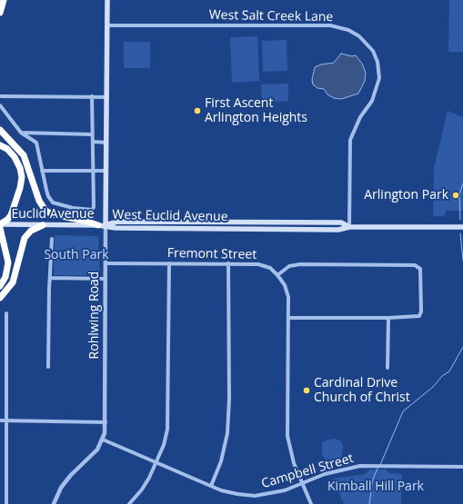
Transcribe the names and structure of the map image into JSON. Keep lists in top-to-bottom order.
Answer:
{
  "streets": {
    "main road": ["Euclid Avenue", "West Euclid Avenue", "Rohlwing Road"],
    "street": ["West Salt Creek Lane", "Fremont Street", "Campbell Street"]
  },
  "crossings": [
    ["West Salt Creek Lane", "West Euclid Avenue"],
    ["West Salt Creek Lane", "Rohlwing Road"],
    ["Euclid Avenue", "West Euclid Avenue"],
    ["Euclid Avenue", "Rohlwing Road"],
    ["West Euclid Avenue", "Rohlwing Road"],
    ["Fremont Street", "Rohlwing Road"],
    ["Rohlwing Road", "Campbell Street"]
  ],
  "parks": ["South Park", "Kimball Hill Park"],
  "places": ["First Ascent Arlington Heights", "Arlington Park", "Cardinal Drive Church of Christ"]
}
